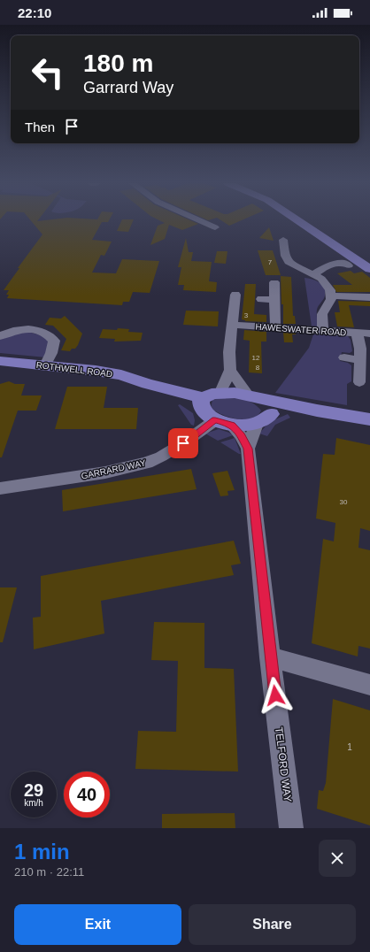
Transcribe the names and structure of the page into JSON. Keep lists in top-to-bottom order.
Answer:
{
  "streets": {
    "main road": ["ROTHWELL ROAD"],
    "street": ["HAWESWATER ROAD", "GARRARD WAY", "TELFORD WAY"]
  },
  "crossings": [
    ["ROTHWELL ROAD", "GARRARD WAY"],
    ["ROTHWELL ROAD", "TELFORD WAY"],
    ["GARRARD WAY", "TELFORD WAY"]
  ],
  "house_numbers": [
    "7",
    "3",
    "12",
    "8",
    "30",
    "1"
  ],
  "page": {
    "status": "22:10",
    "turn": ["180 m", "Garrard Way"],
    "then": "Then",
    "speed": "29 km/h",
    "limit": "40",
    "heading": ["1 min", "210 m · 22:11"],
    "buttons": ["Exit", "Share"]
  }
}
